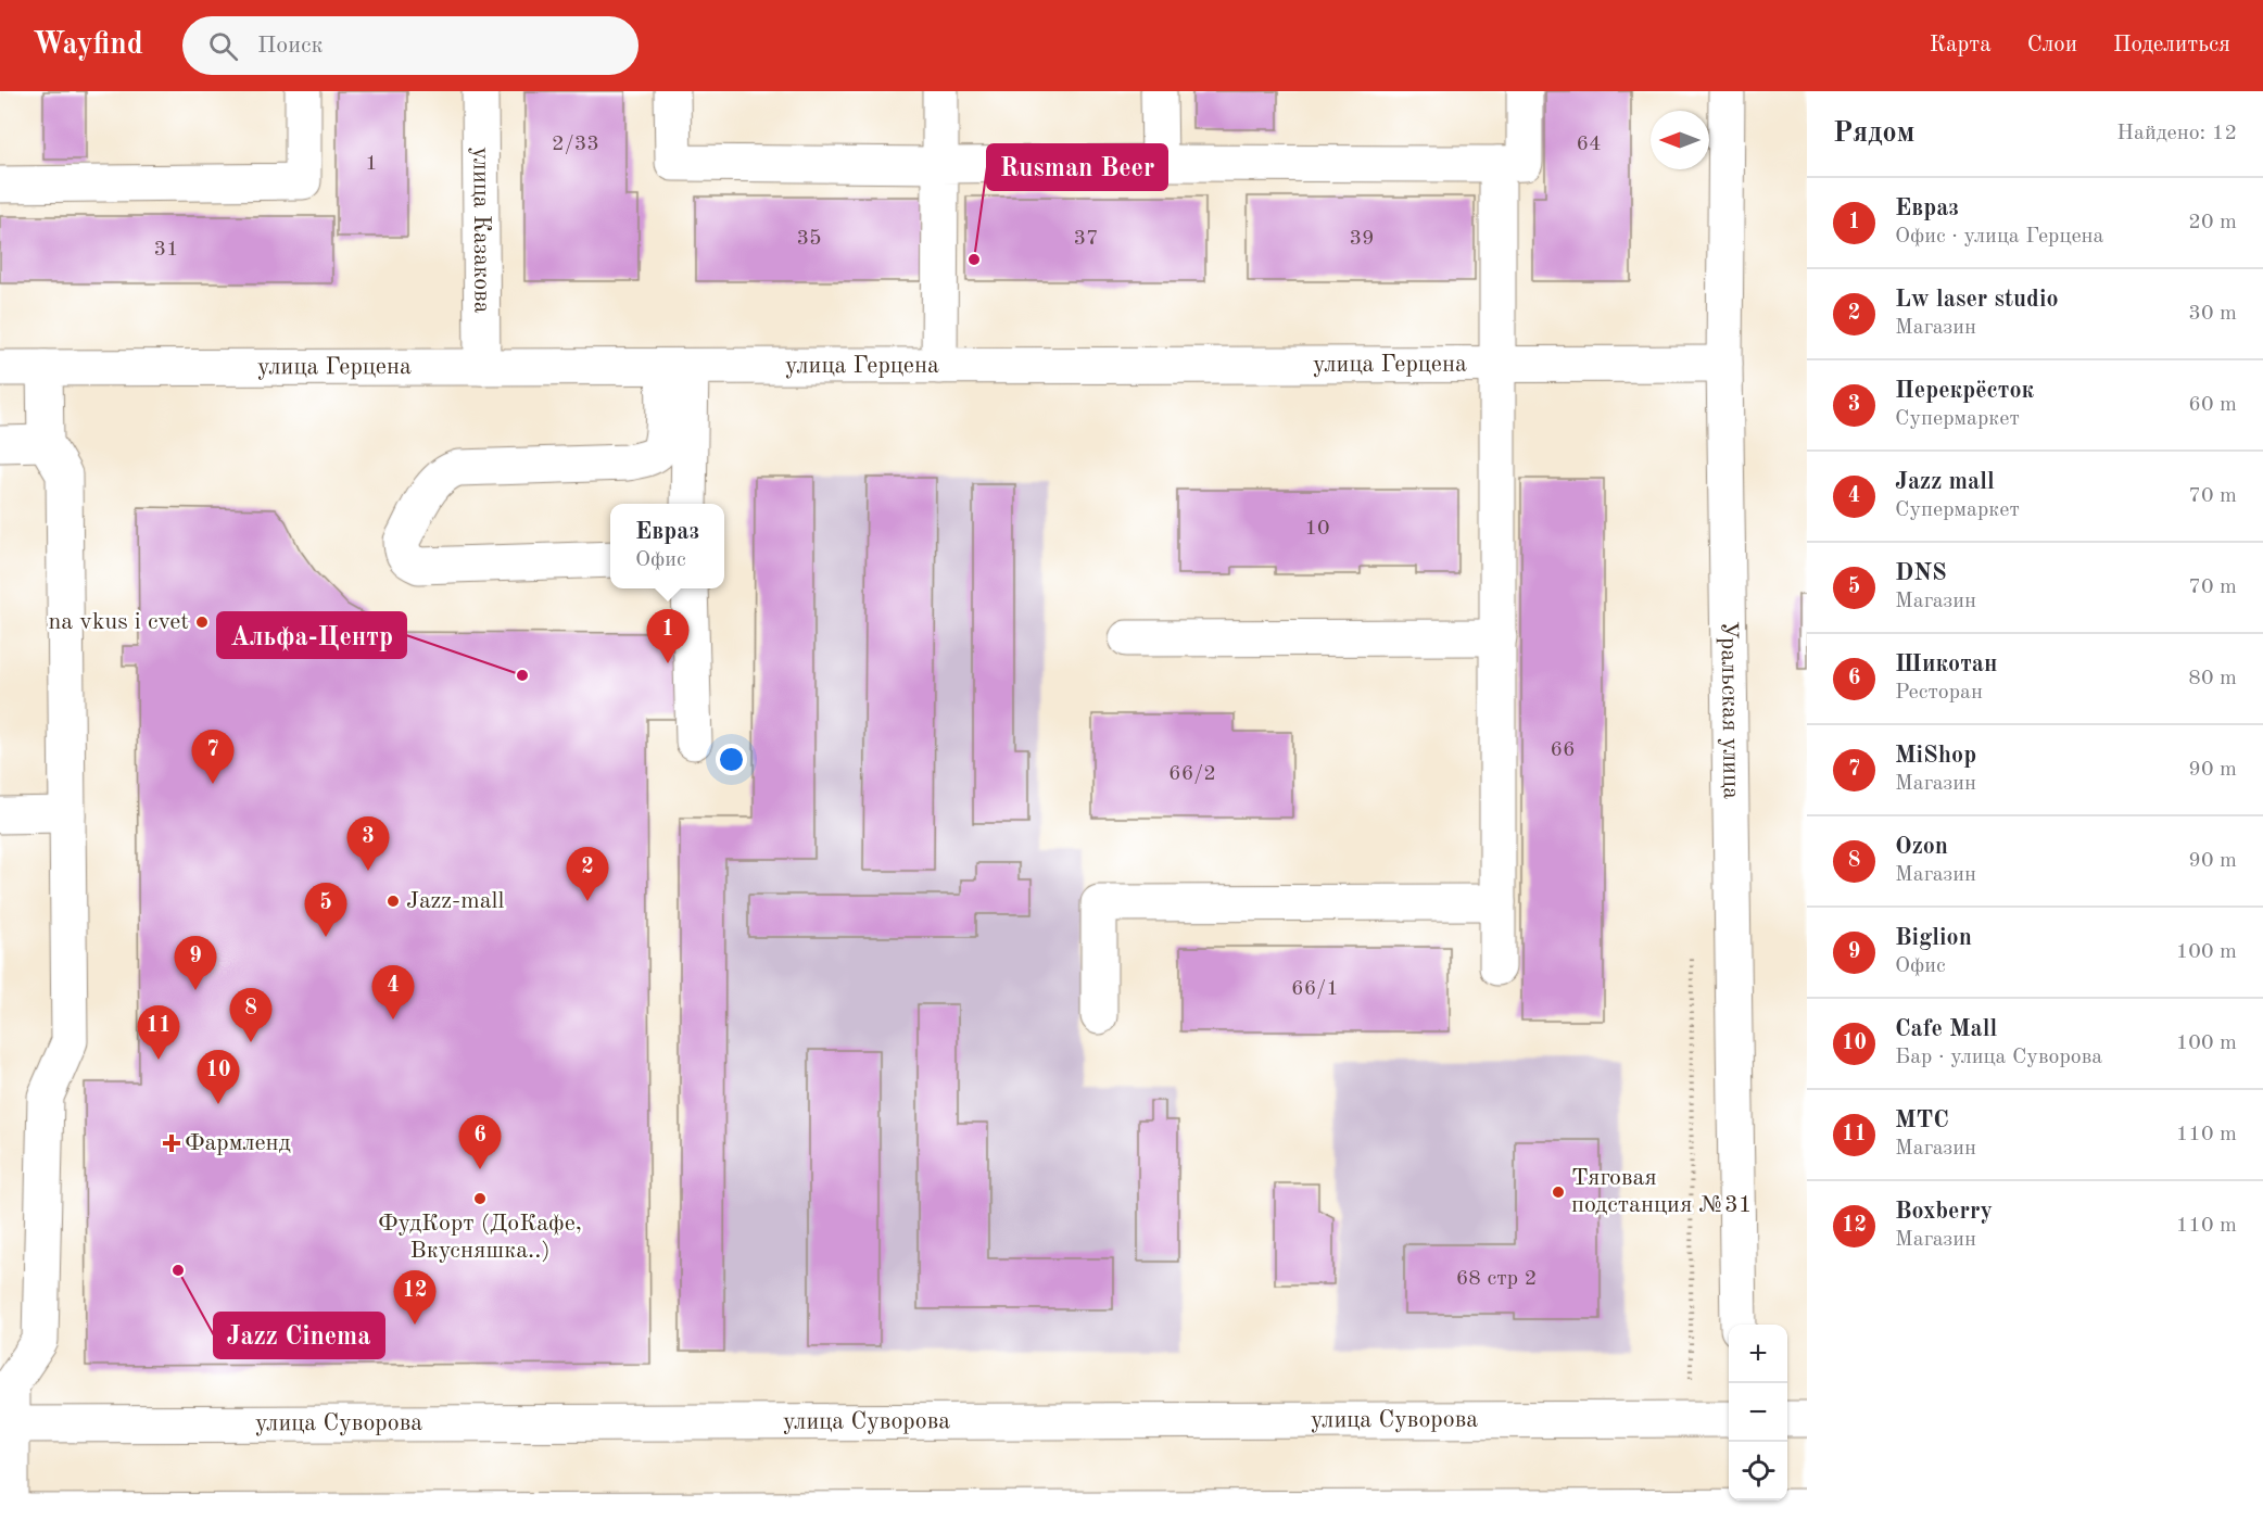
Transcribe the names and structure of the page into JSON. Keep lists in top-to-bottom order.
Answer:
{
  "streets": {
    "main road": [
      "улица Казакова",
      "улица Герцена",
      "Уральская улица",
      "улица Суворова"
    ]
  },
  "crossings": [
    ["улица Казакова", "улица Герцена"],
    ["улица Герцена", "Уральская улица"]
  ],
  "places": {
    "other": [
      "Rusman Beer",
      "na vkus i cvet",
      "Альфа-Центр",
      "Jazz-mall",
      "Тяговая подстанция №31",
      "ФудКорт (ДоКафе, Вкусняшка..)",
      "Jazz Cinema"
    ],
    "health": ["Фармленд"]
  },
  "house_numbers": [
    "2/33",
    "64",
    "1",
    "35",
    "37",
    "39",
    "31",
    "10",
    "66",
    "66/2",
    "66/1",
    "68 стр 2"
  ],
  "north": "left",
  "page": {
    "header": "Wayfind",
    "search": "Поиск",
    "nav": ["Карта", "Слои", "Поделиться"],
    "heading": ["Рядом", "Найдено: 12"],
    "list": [
      {
        "mark": "1",
        "name": "Евраз",
        "note": "Офис · улица Герцена",
        "value": "20 m"
      },
      {
        "mark": "2",
        "name": "Lw laser studio",
        "note": "Магазин",
        "value": "30 m"
      },
      {
        "mark": "3",
        "name": "Перекрёсток",
        "note": "Супермаркет",
        "value": "60 m"
      },
      {
        "mark": "4",
        "name": "Jazz mall",
        "note": "Супермаркет",
        "value": "70 m"
      },
      {
        "mark": "5",
        "name": "DNS",
        "note": "Магазин",
        "value": "70 m"
      },
      {
        "mark": "6",
        "name": "Шикотан",
        "note": "Ресторан",
        "value": "80 m"
      },
      {
        "mark": "7",
        "name": "MiShop",
        "note": "Магазин",
        "value": "90 m"
      },
      {
        "mark": "8",
        "name": "Ozon",
        "note": "Магазин",
        "value": "90 m"
      },
      {
        "mark": "9",
        "name": "Biglion",
        "note": "Офис",
        "value": "100 m"
      },
      {
        "mark": "10",
        "name": "Cafe Mall",
        "note": "Бар · улица Суворова",
        "value": "100 m"
      },
      {
        "mark": "11",
        "name": "МТС",
        "note": "Магазин",
        "value": "110 m"
      },
      {
        "mark": "12",
        "name": "Boxberry",
        "note": "Магазин",
        "value": "110 m"
      }
    ],
    "popup": ["Евраз", "Офис"],
    "pins": [
      "1",
      "7",
      "3",
      "2",
      "5",
      "9",
      "4",
      "8",
      "11",
      "10",
      "6",
      "12"
    ],
    "map_buttons": ["+", "−"]
  }
}
